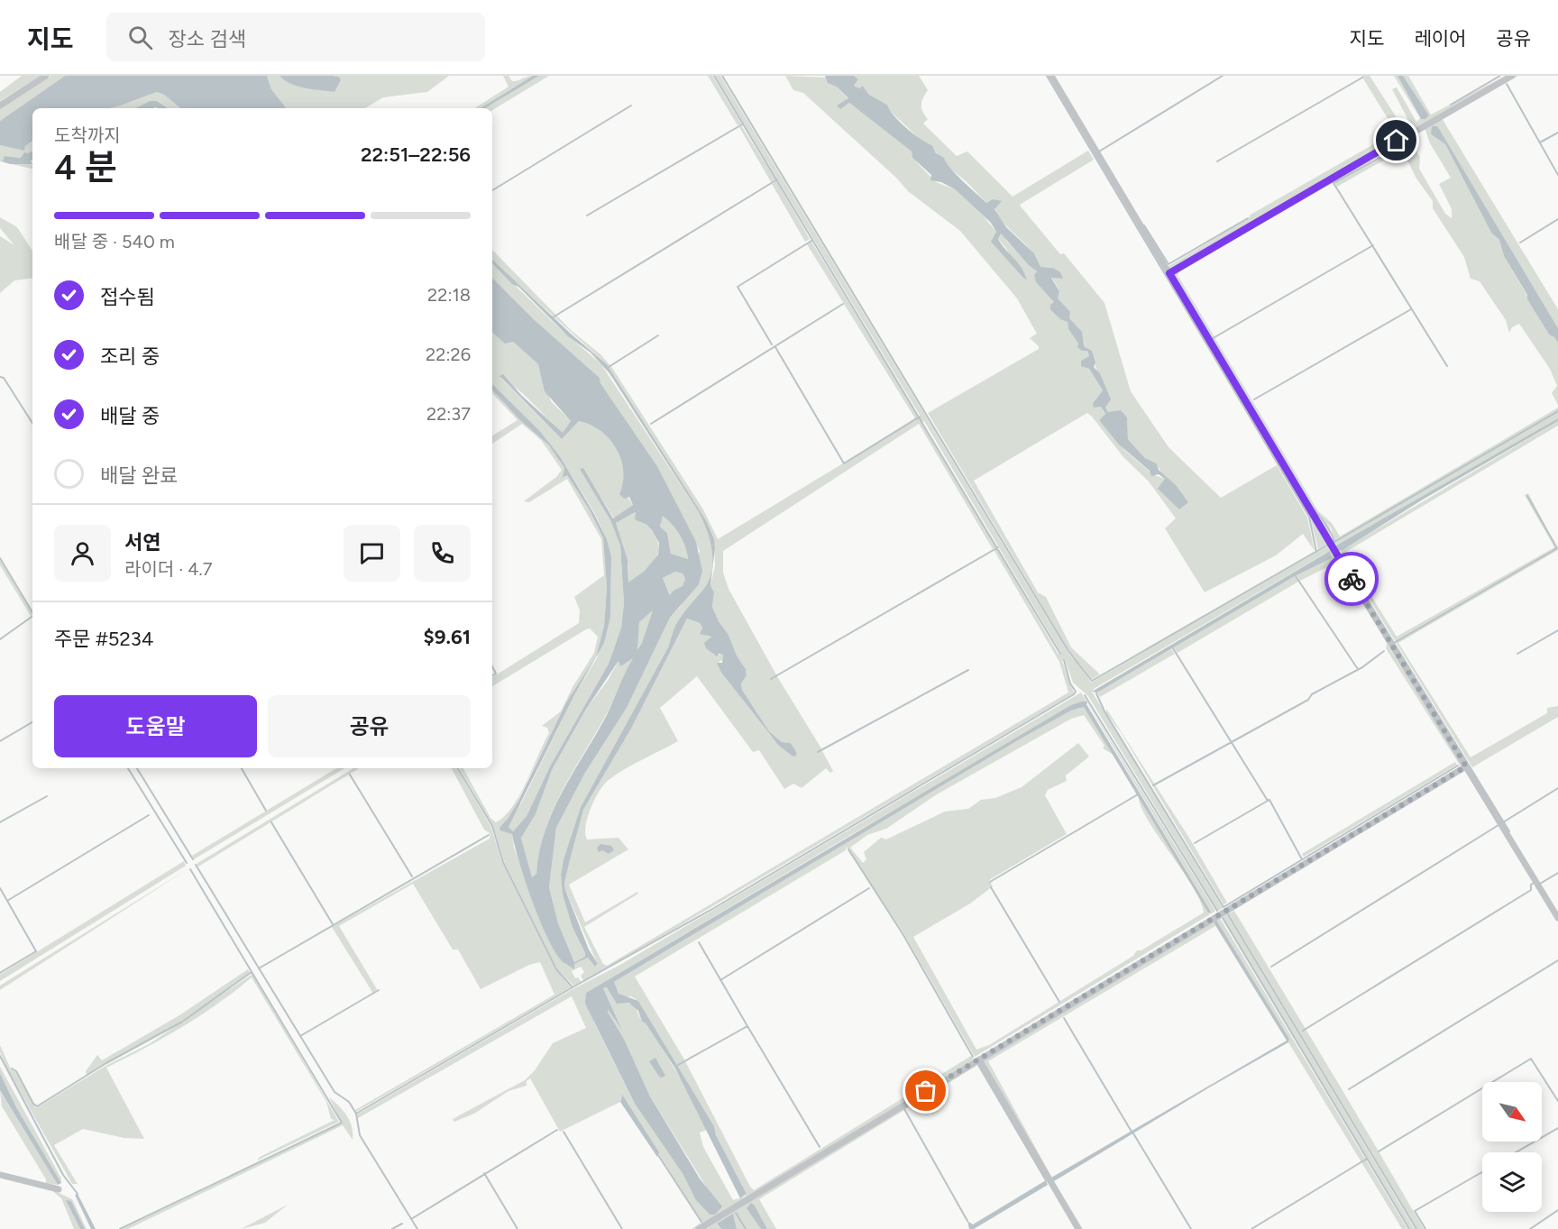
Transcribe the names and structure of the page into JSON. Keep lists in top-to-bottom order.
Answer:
{
  "north": "bottom right",
  "page": {
    "header": "지도",
    "search": "장소 검색",
    "nav": ["지도", "레이어", "공유"],
    "heading": ["4 분", "도착까지", "22:51–22:56"],
    "panel": [
      "서연",
      "라이더 · 4.7",
      "주문 #5234",
      "$9.61"
    ],
    "bar": "배달 중 · 540 m",
    "list": [
      ["접수됨", "22:18"],
      ["조리 중", "22:26"],
      ["배달 중", "22:37"],
      "배달 완료"
    ],
    "buttons": ["도움말", "공유"]
  }
}
